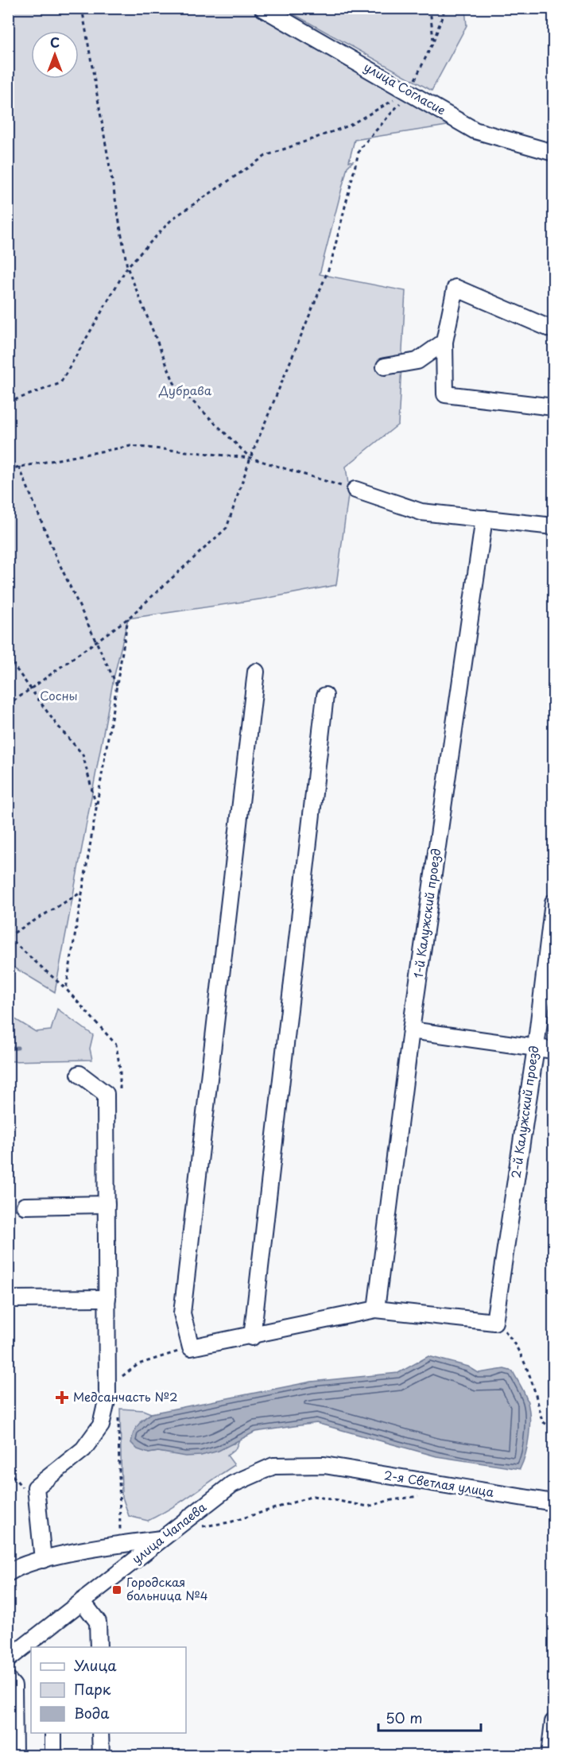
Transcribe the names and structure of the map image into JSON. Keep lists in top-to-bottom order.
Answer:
{
  "streets": {
    "street": [
      "улица Согласие",
      "1-й Калужский проезд",
      "2-й Калужский проезд",
      "2-я Светлая улица",
      "улица Чапаева"
    ]
  },
  "crossings": [
    ["2-я Светлая улица", "улица Чапаева"]
  ],
  "parks": ["Дубрава", "Сосны"],
  "places": {
    "health": ["Медсанчасть №2"],
    "transit": ["Городская больница №4"]
  },
  "legend": ["Улица", "Парк", "Вода"],
  "scale_bar": "50 m",
  "north": "top"
}
